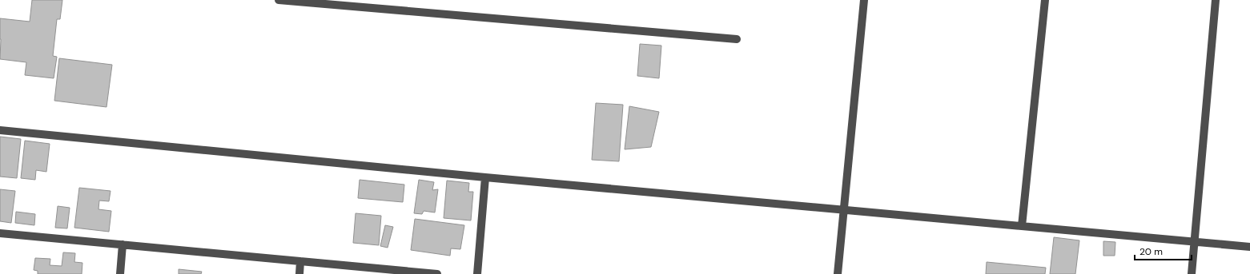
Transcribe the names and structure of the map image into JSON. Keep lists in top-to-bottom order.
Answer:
{
  "scale_bar": "20 m"
}
